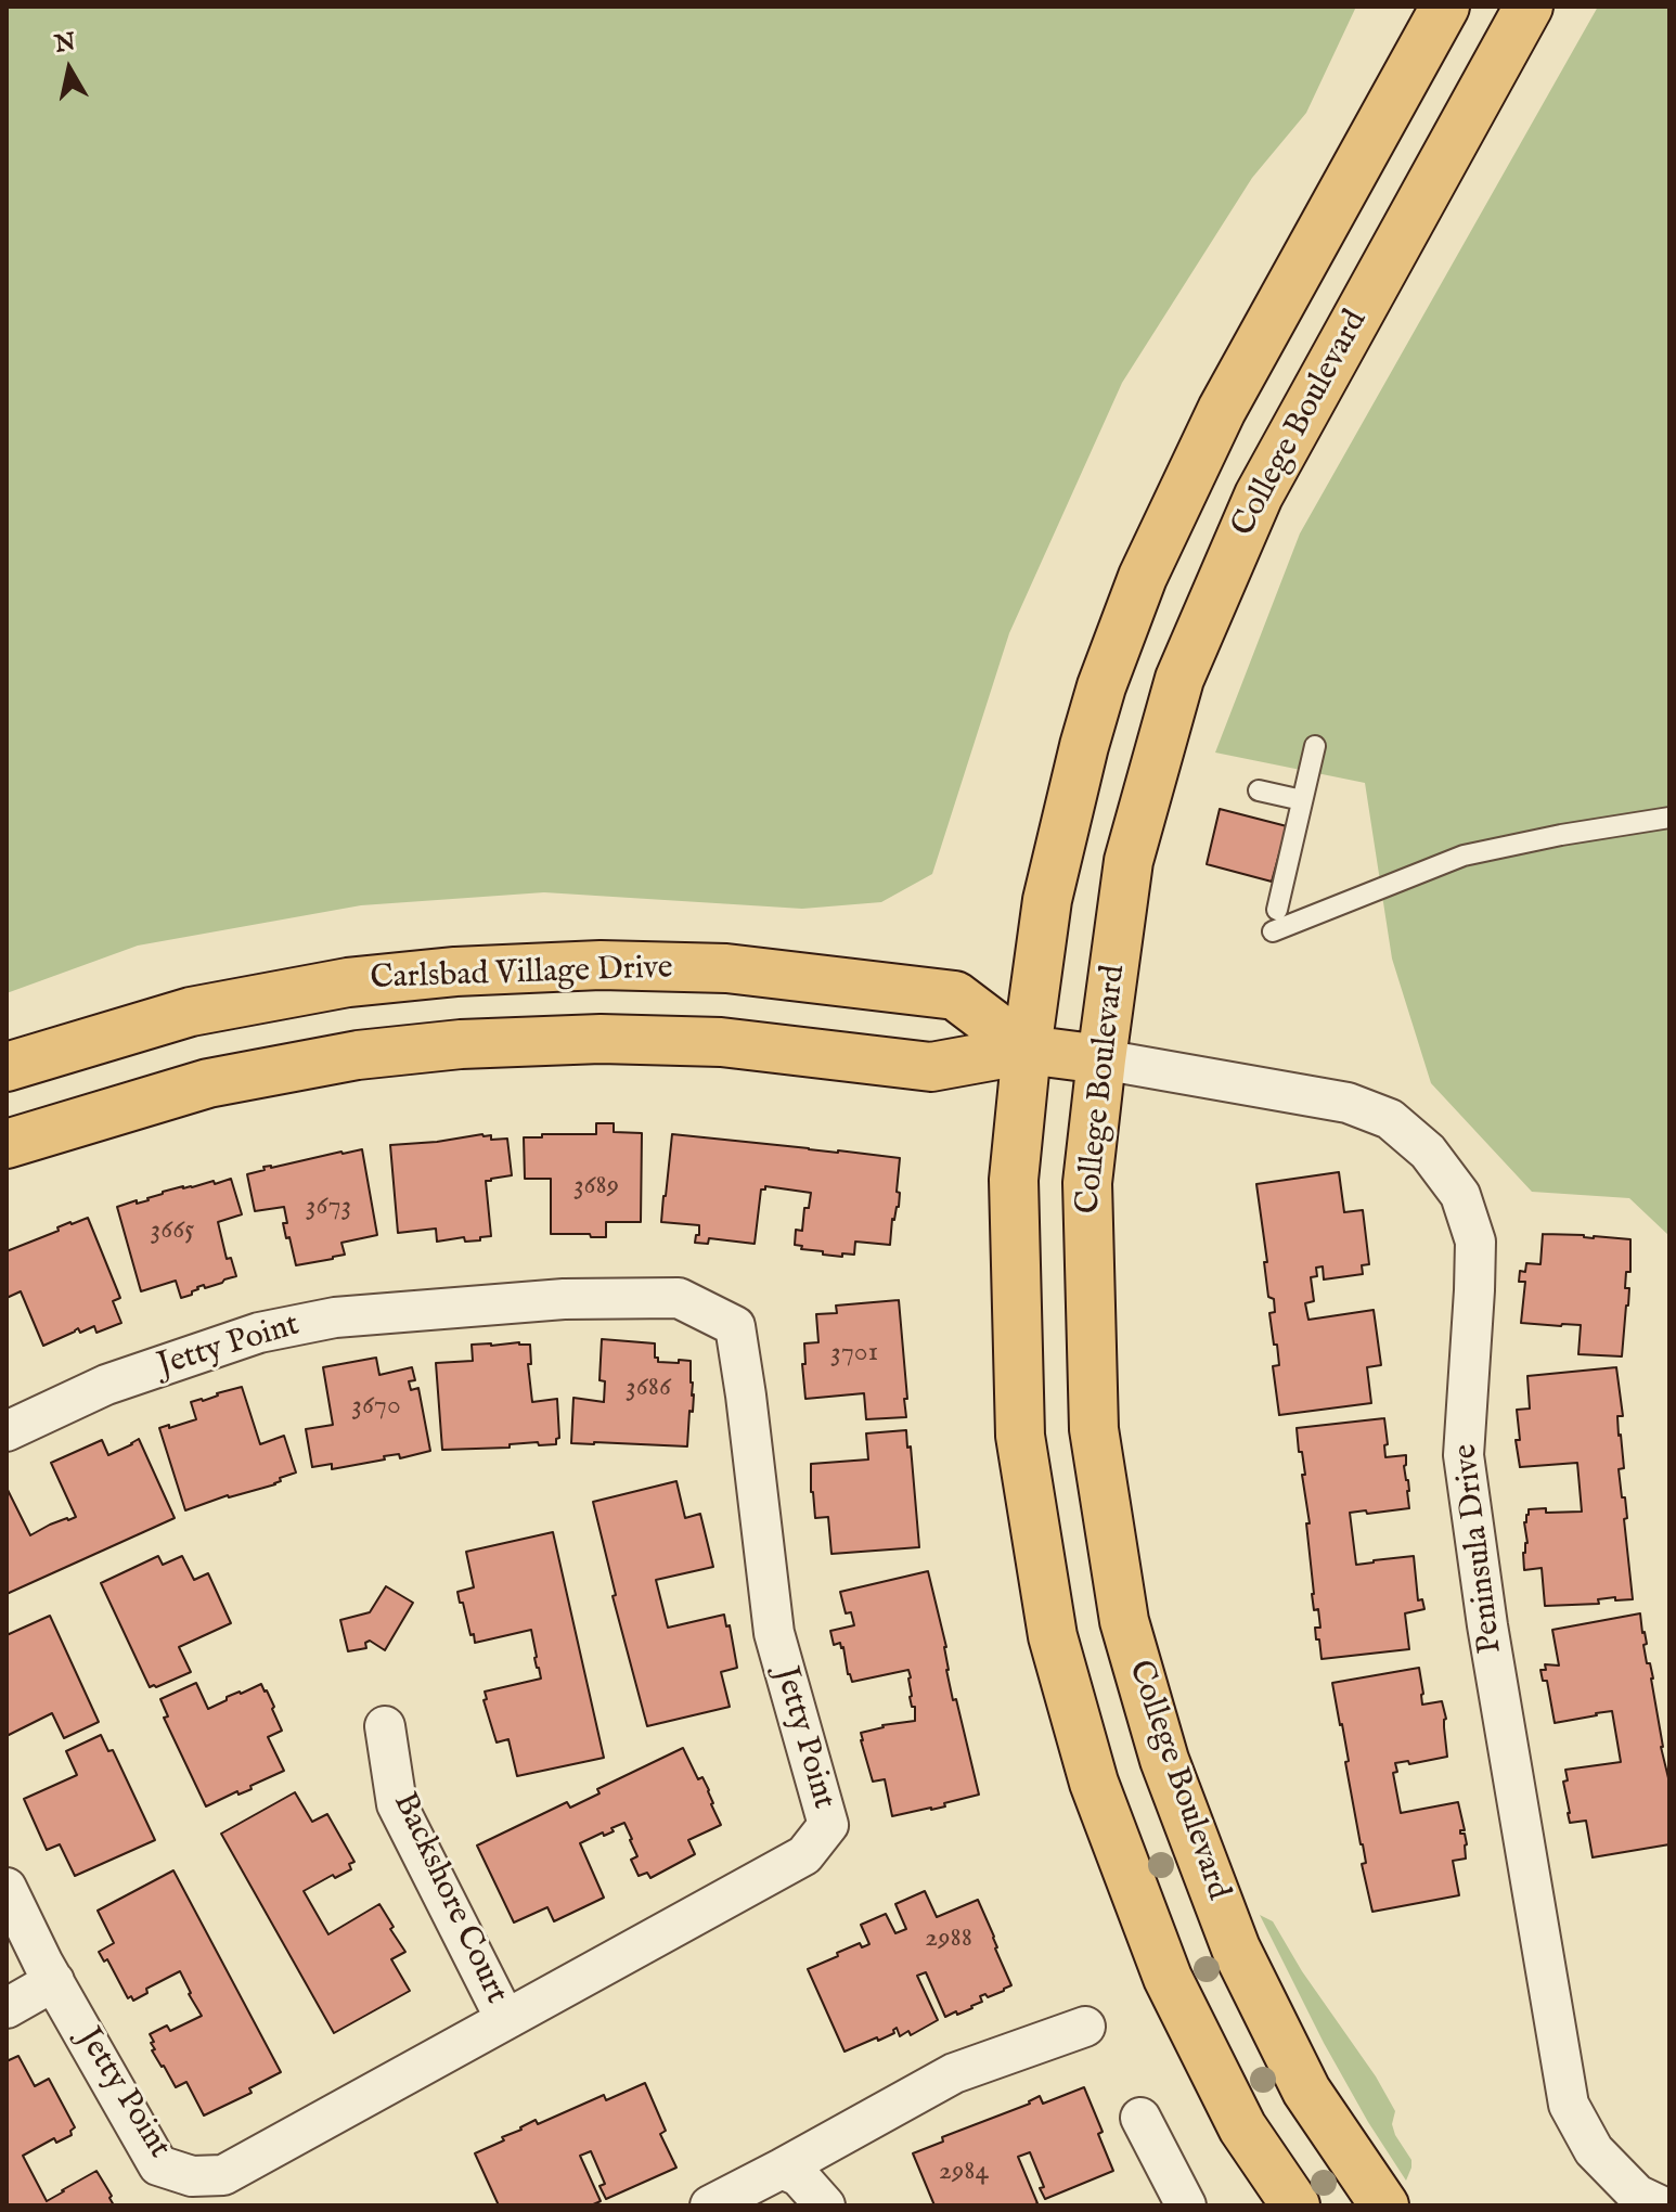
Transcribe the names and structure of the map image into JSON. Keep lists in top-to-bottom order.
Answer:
{
  "streets": {
    "main road": ["College Boulevard", "Carlsbad Village Drive"],
    "street": ["Jetty Point", "Peninsula Drive", "Backshore Court"]
  },
  "crossings": [
    ["College Boulevard", "Carlsbad Village Drive"],
    ["College Boulevard", "Peninsula Drive"],
    ["Carlsbad Village Drive", "Peninsula Drive"],
    ["Jetty Point", "Backshore Court"]
  ],
  "house_numbers": [
    "3689",
    "3673",
    "3665",
    "3701",
    "3686",
    "3670",
    "2988",
    "2984"
  ],
  "north": "top"
}
